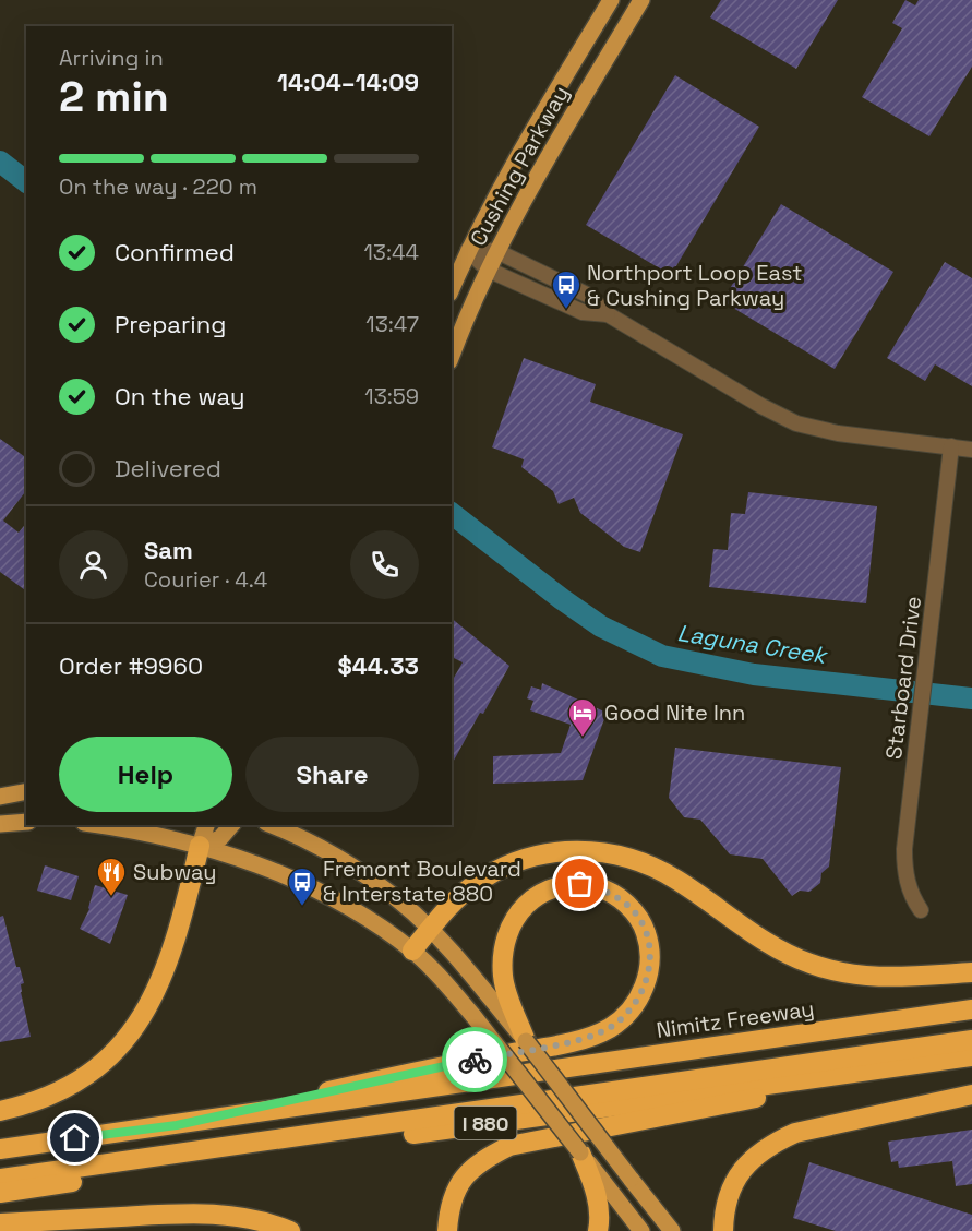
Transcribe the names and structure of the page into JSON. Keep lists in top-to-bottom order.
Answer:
{
  "streets": {
    "highway": ["Nimitz Freeway", "I 880"],
    "main road": ["Cushing Parkway"],
    "street": ["Starboard Drive"]
  },
  "water": ["Laguna Creek"],
  "places": {
    "bus stop": ["Northport Loop East & Cushing Parkway", "Fremont Boulevard & Interstate 880"],
    "hotel": ["Good Nite Inn"],
    "restaurant": ["Subway"]
  },
  "page": {
    "heading": ["2 min", "Arriving in", "14:04–14:09"],
    "panel": [
      "Sam",
      "Courier · 4.4",
      "Order #9960",
      "$44.33"
    ],
    "bar": "On the way · 220 m",
    "list": [
      ["Confirmed", "13:44"],
      ["Preparing", "13:47"],
      ["On the way", "13:59"],
      "Delivered"
    ],
    "buttons": ["Help", "Share"]
  }
}
